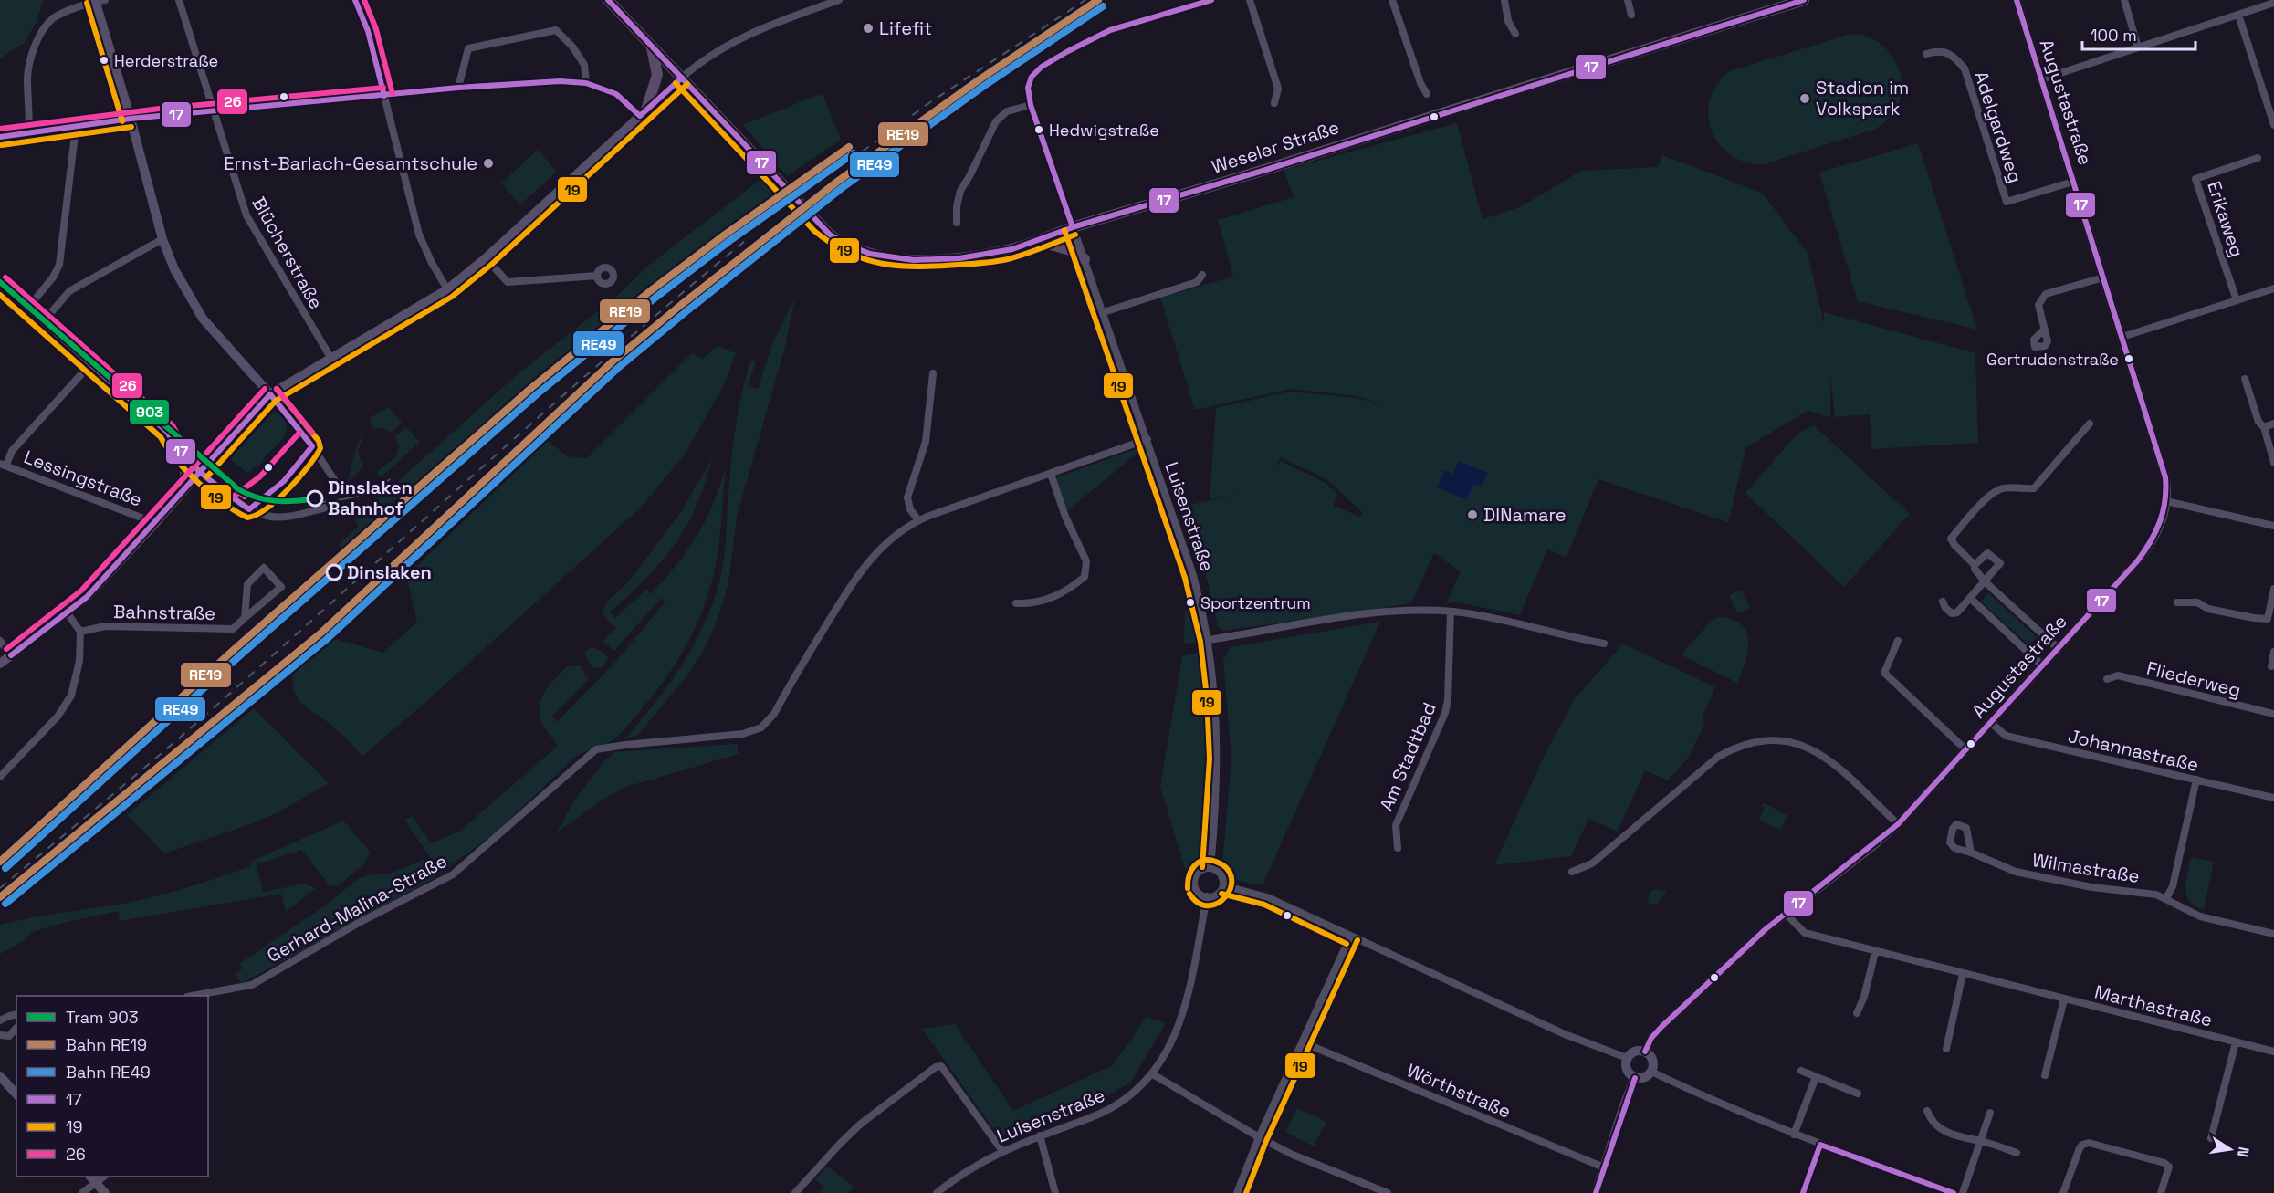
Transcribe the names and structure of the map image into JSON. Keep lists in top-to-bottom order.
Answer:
{
  "streets": {
    "main road": ["Augustastraße", "Weseler Straße"],
    "street": [
      "Adelgardweg",
      "Erikaweg",
      "Blücherstraße",
      "Lessingstraße",
      "Luisenstraße",
      "Bahnstraße",
      "Fliederweg",
      "Johannastraße",
      "Am Stadtbad",
      "Wilmastraße",
      "Gerhard-Malina-Straße",
      "Marthastraße",
      "Wörthstraße"
    ]
  },
  "crossings": [
    ["Augustastraße", "Adelgardweg"],
    ["Augustastraße", "Johannastraße"],
    ["Augustastraße", "Marthastraße"],
    ["Weseler Straße", "Luisenstraße"],
    ["Luisenstraße", "Gerhard-Malina-Straße"]
  ],
  "places": [
    "Lifefit",
    "Herderstraße",
    "Stadion im Volkspark",
    "Hedwigstraße",
    "Ernst-Barlach-Gesamtschule",
    "Gertrudenstraße",
    "Dinslaken Bahnhof",
    "DINamare",
    "Dinslaken",
    "Sportzentrum"
  ],
  "lines": [
    "rail line RE19",
    "transit line 17",
    "transit line 26",
    "transit line 19",
    "rail line RE49",
    "tram line 903"
  ],
  "legend": [
    "Tram 903",
    "Bahn RE19",
    "Bahn RE49",
    "17",
    "19",
    "26"
  ],
  "scale_bar": "100 m",
  "north": "right"
}
